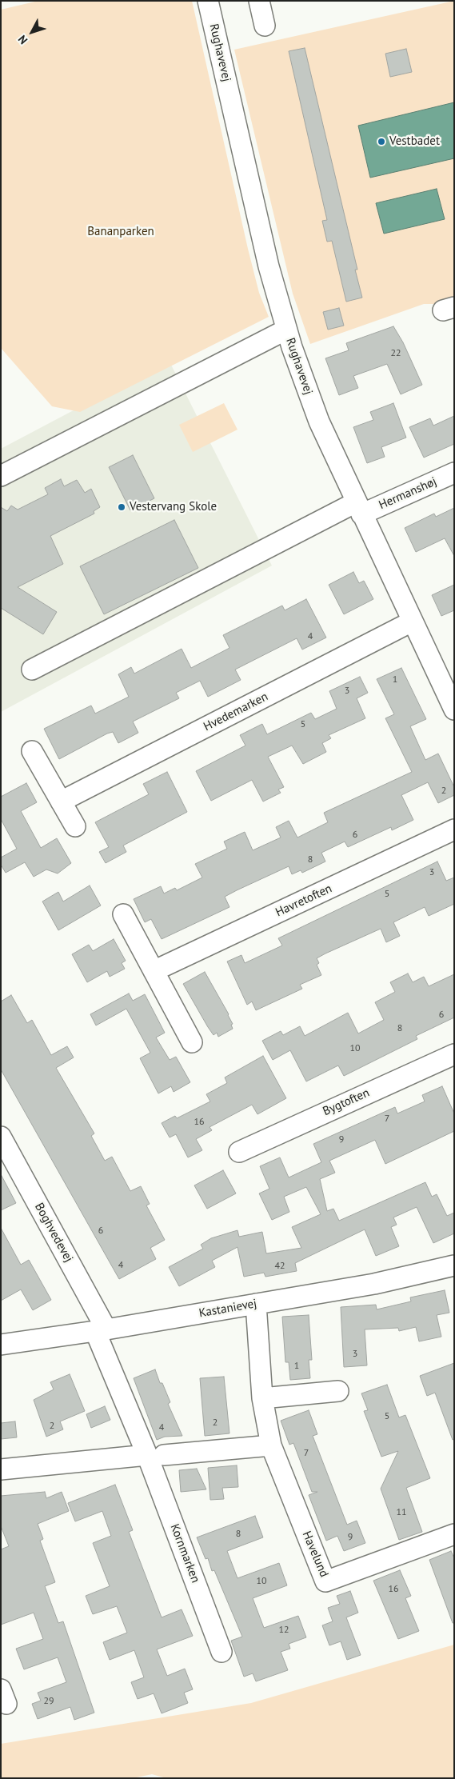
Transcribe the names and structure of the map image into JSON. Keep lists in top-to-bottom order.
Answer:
{
  "streets": {
    "street": [
      "Rughavevej",
      "Hermanshøj",
      "Hvedemarken",
      "Havretoften",
      "Bygtoften",
      "Boghvedevej",
      "Kastanievej",
      "Kornmarken",
      "Havelund"
    ]
  },
  "crossings": [
    ["Rughavevej", "Hermanshøj"],
    ["Rughavevej", "Hvedemarken"],
    ["Boghvedevej", "Kastanievej"],
    ["Boghvedevej", "Kornmarken"],
    ["Kastanievej", "Kornmarken"],
    ["Kastanievej", "Havelund"]
  ],
  "parks": ["Bananparken"],
  "places": ["Vestbadet", "Vestervang Skole"],
  "house_numbers": [
    "22",
    "4",
    "1",
    "3",
    "5",
    "2",
    "6",
    "8",
    "3",
    "5",
    "6",
    "8",
    "10",
    "7",
    "16",
    "9",
    "6",
    "4",
    "42",
    "3",
    "1",
    "5",
    "2",
    "2",
    "4",
    "7",
    "11",
    "8",
    "9",
    "10",
    "16",
    "12",
    "29"
  ],
  "north": "bottom left"
}
